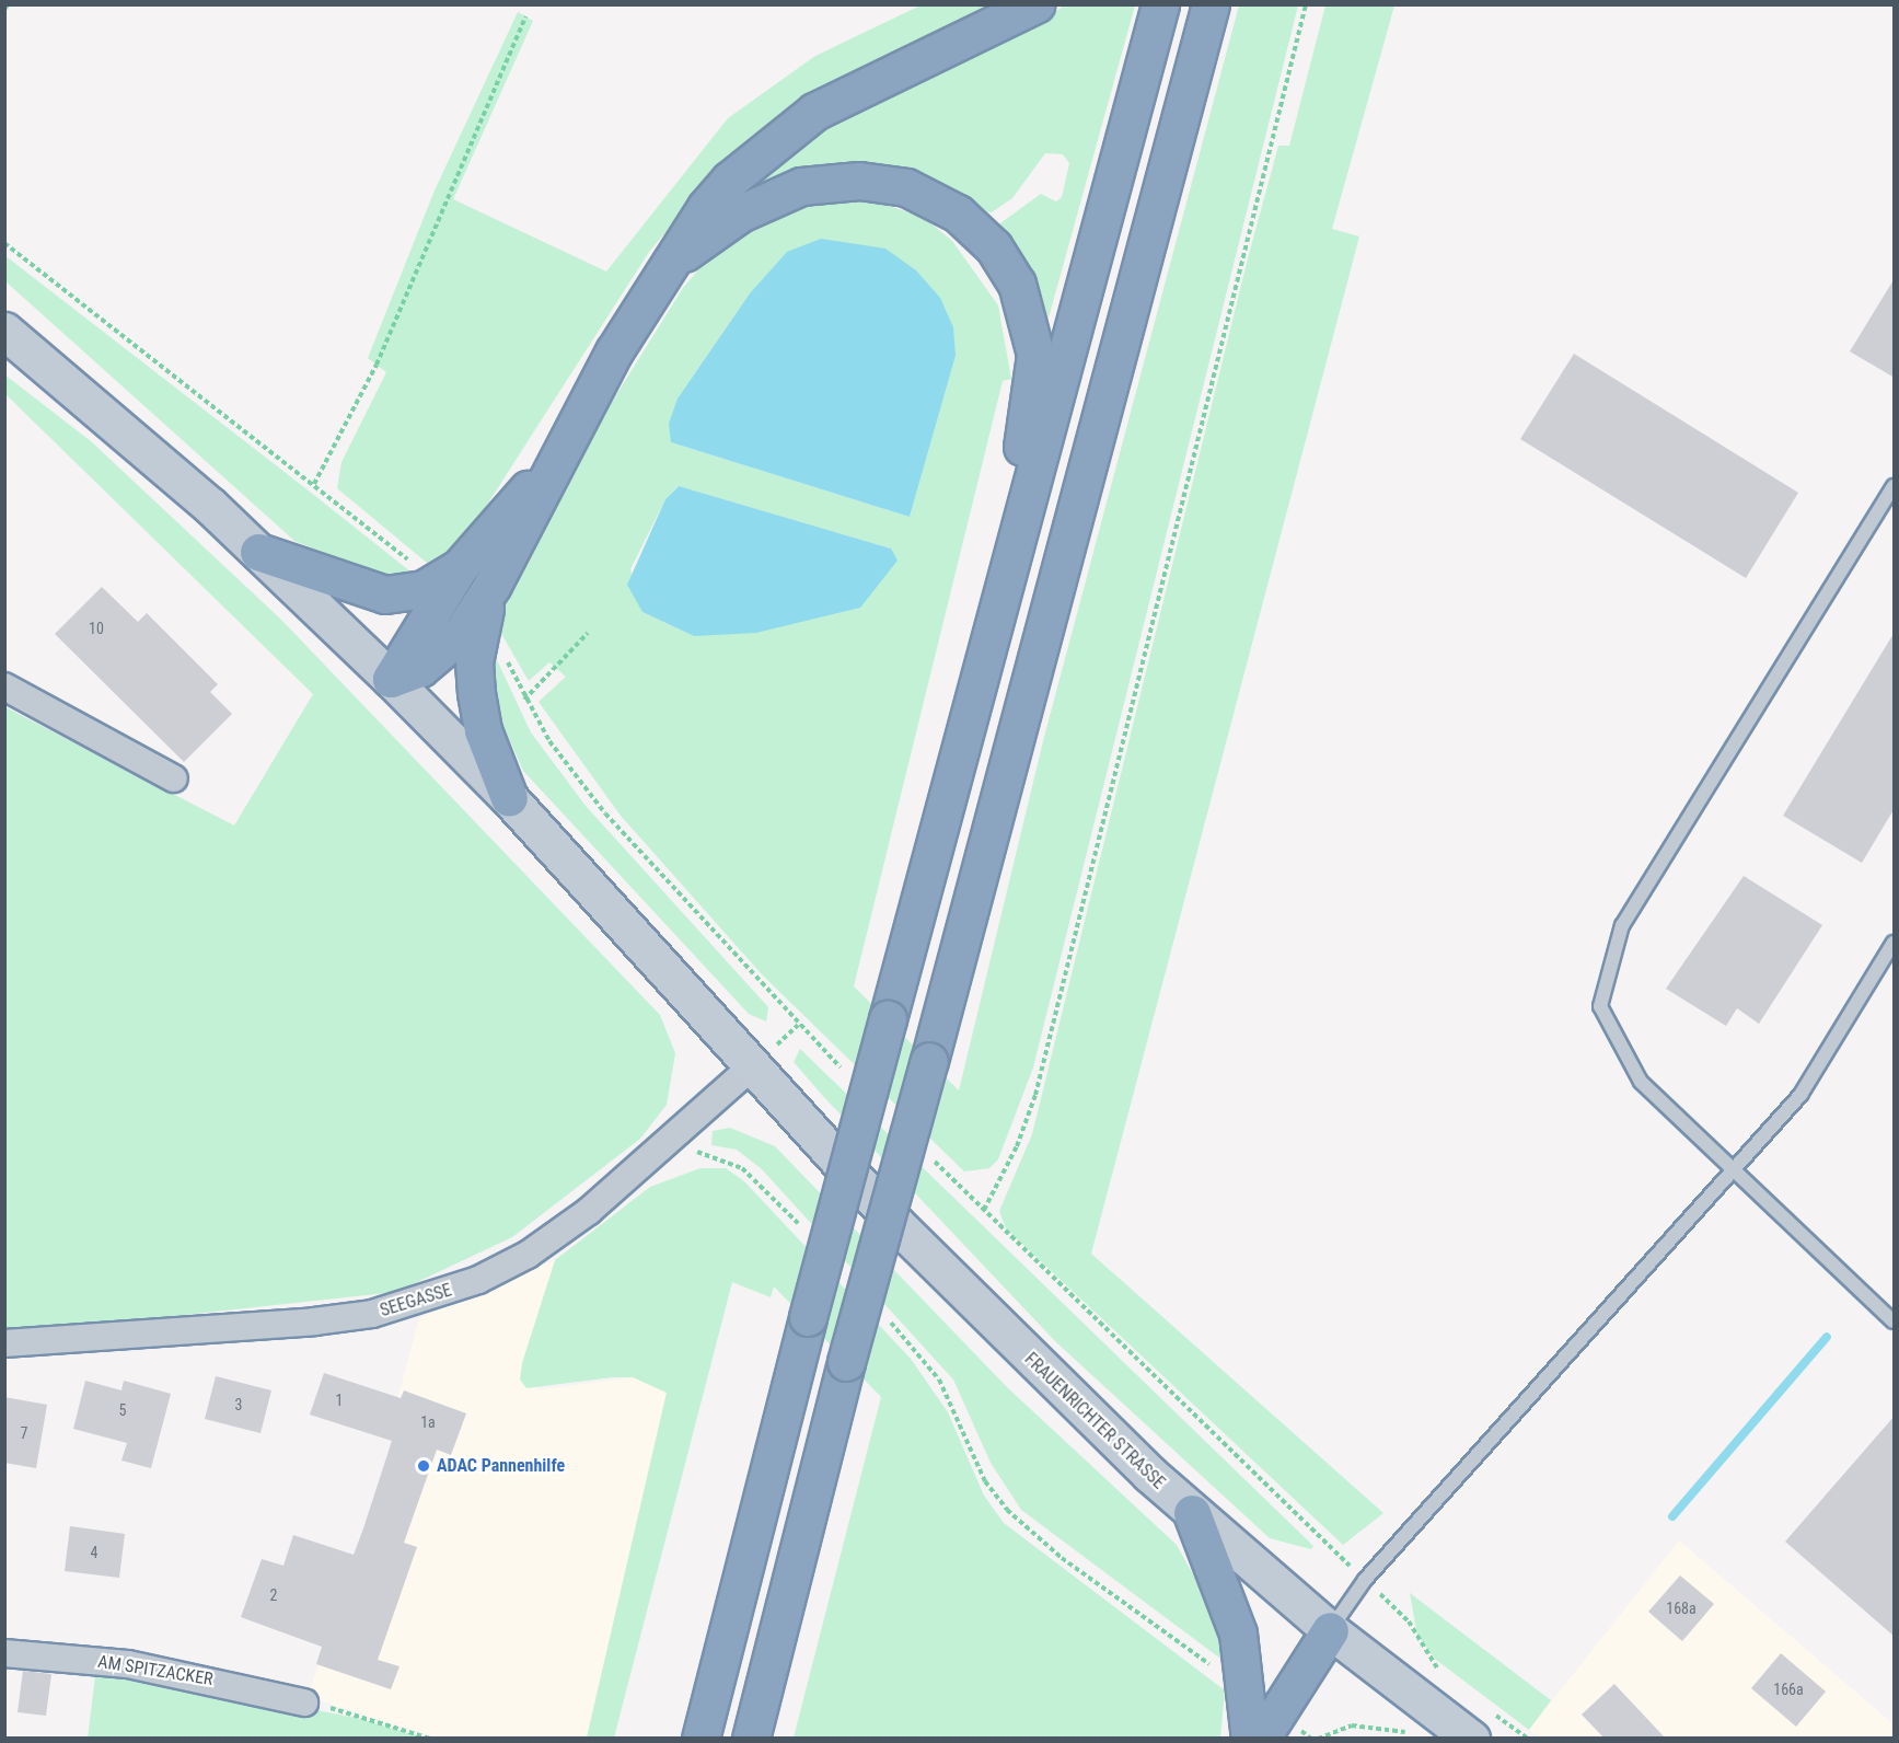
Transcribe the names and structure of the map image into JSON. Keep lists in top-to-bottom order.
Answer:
{
  "streets": {
    "main road": ["FRAUENRICHTER STRASSE"],
    "street": ["SEEGASSE", "AM SPITZACKER"]
  },
  "crossings": [
    ["SEEGASSE", "FRAUENRICHTER STRASSE"]
  ],
  "places": ["ADAC Pannenhilfe"],
  "house_numbers": [
    "10",
    "1",
    "3",
    "5",
    "1a",
    "7",
    "4",
    "2",
    "168a",
    "166a"
  ]
}
